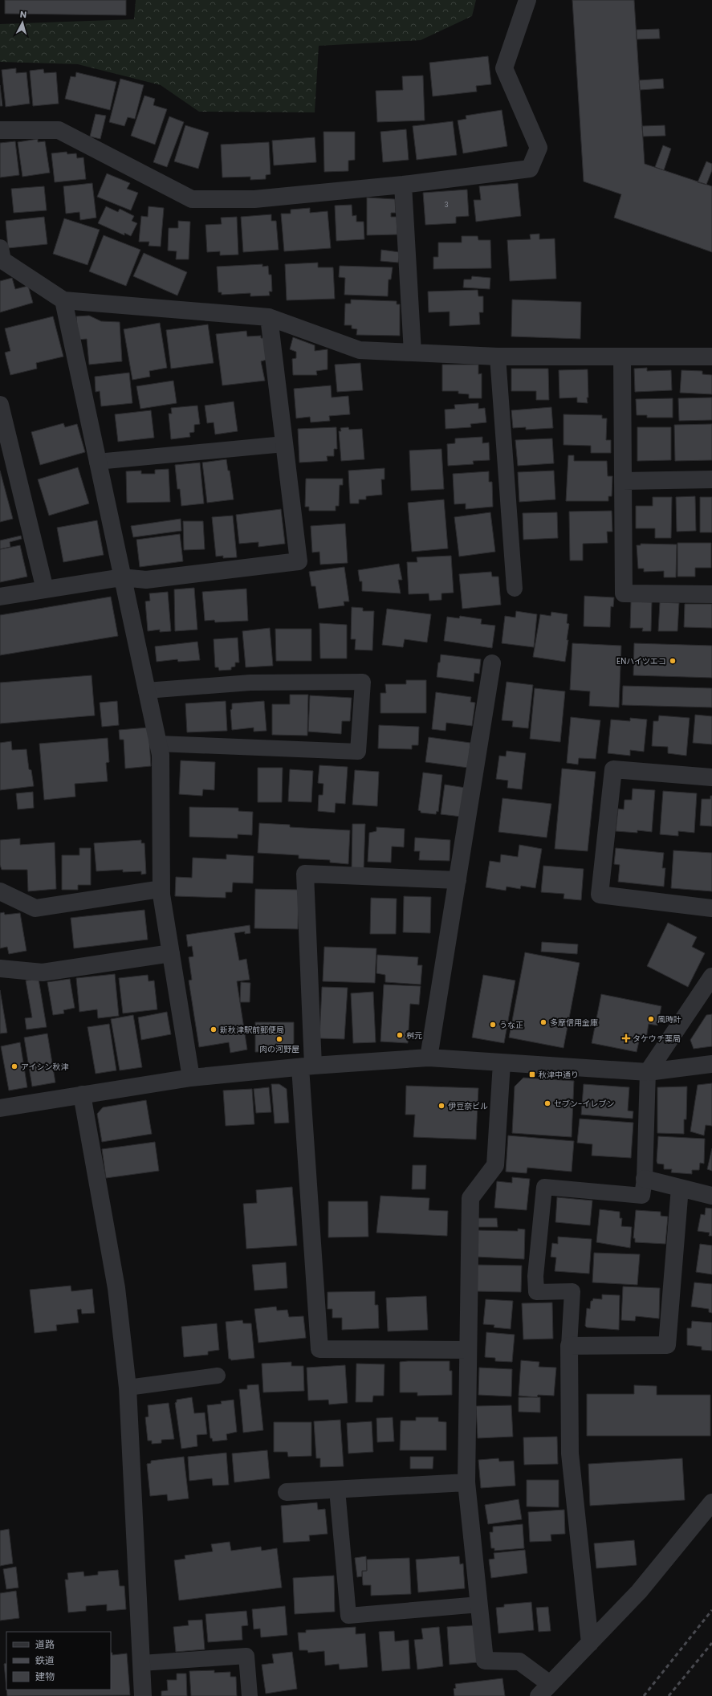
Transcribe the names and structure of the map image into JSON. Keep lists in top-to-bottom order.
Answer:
{
  "places": {
    "other": [
      "ENハイツエコ",
      "風時計",
      "多摩信用金庫",
      "うな正",
      "新秋津駅前郵便局",
      "桝元",
      "肉の河野屋",
      "アイシン秋津",
      "セブン-イレブン",
      "伊豆奈ビル"
    ],
    "health": ["タケウチ薬局"],
    "transit": ["秋津中通り"]
  },
  "house_numbers": ["3"],
  "legend": ["道路", "鉄道", "建物"],
  "north": "top"
}
